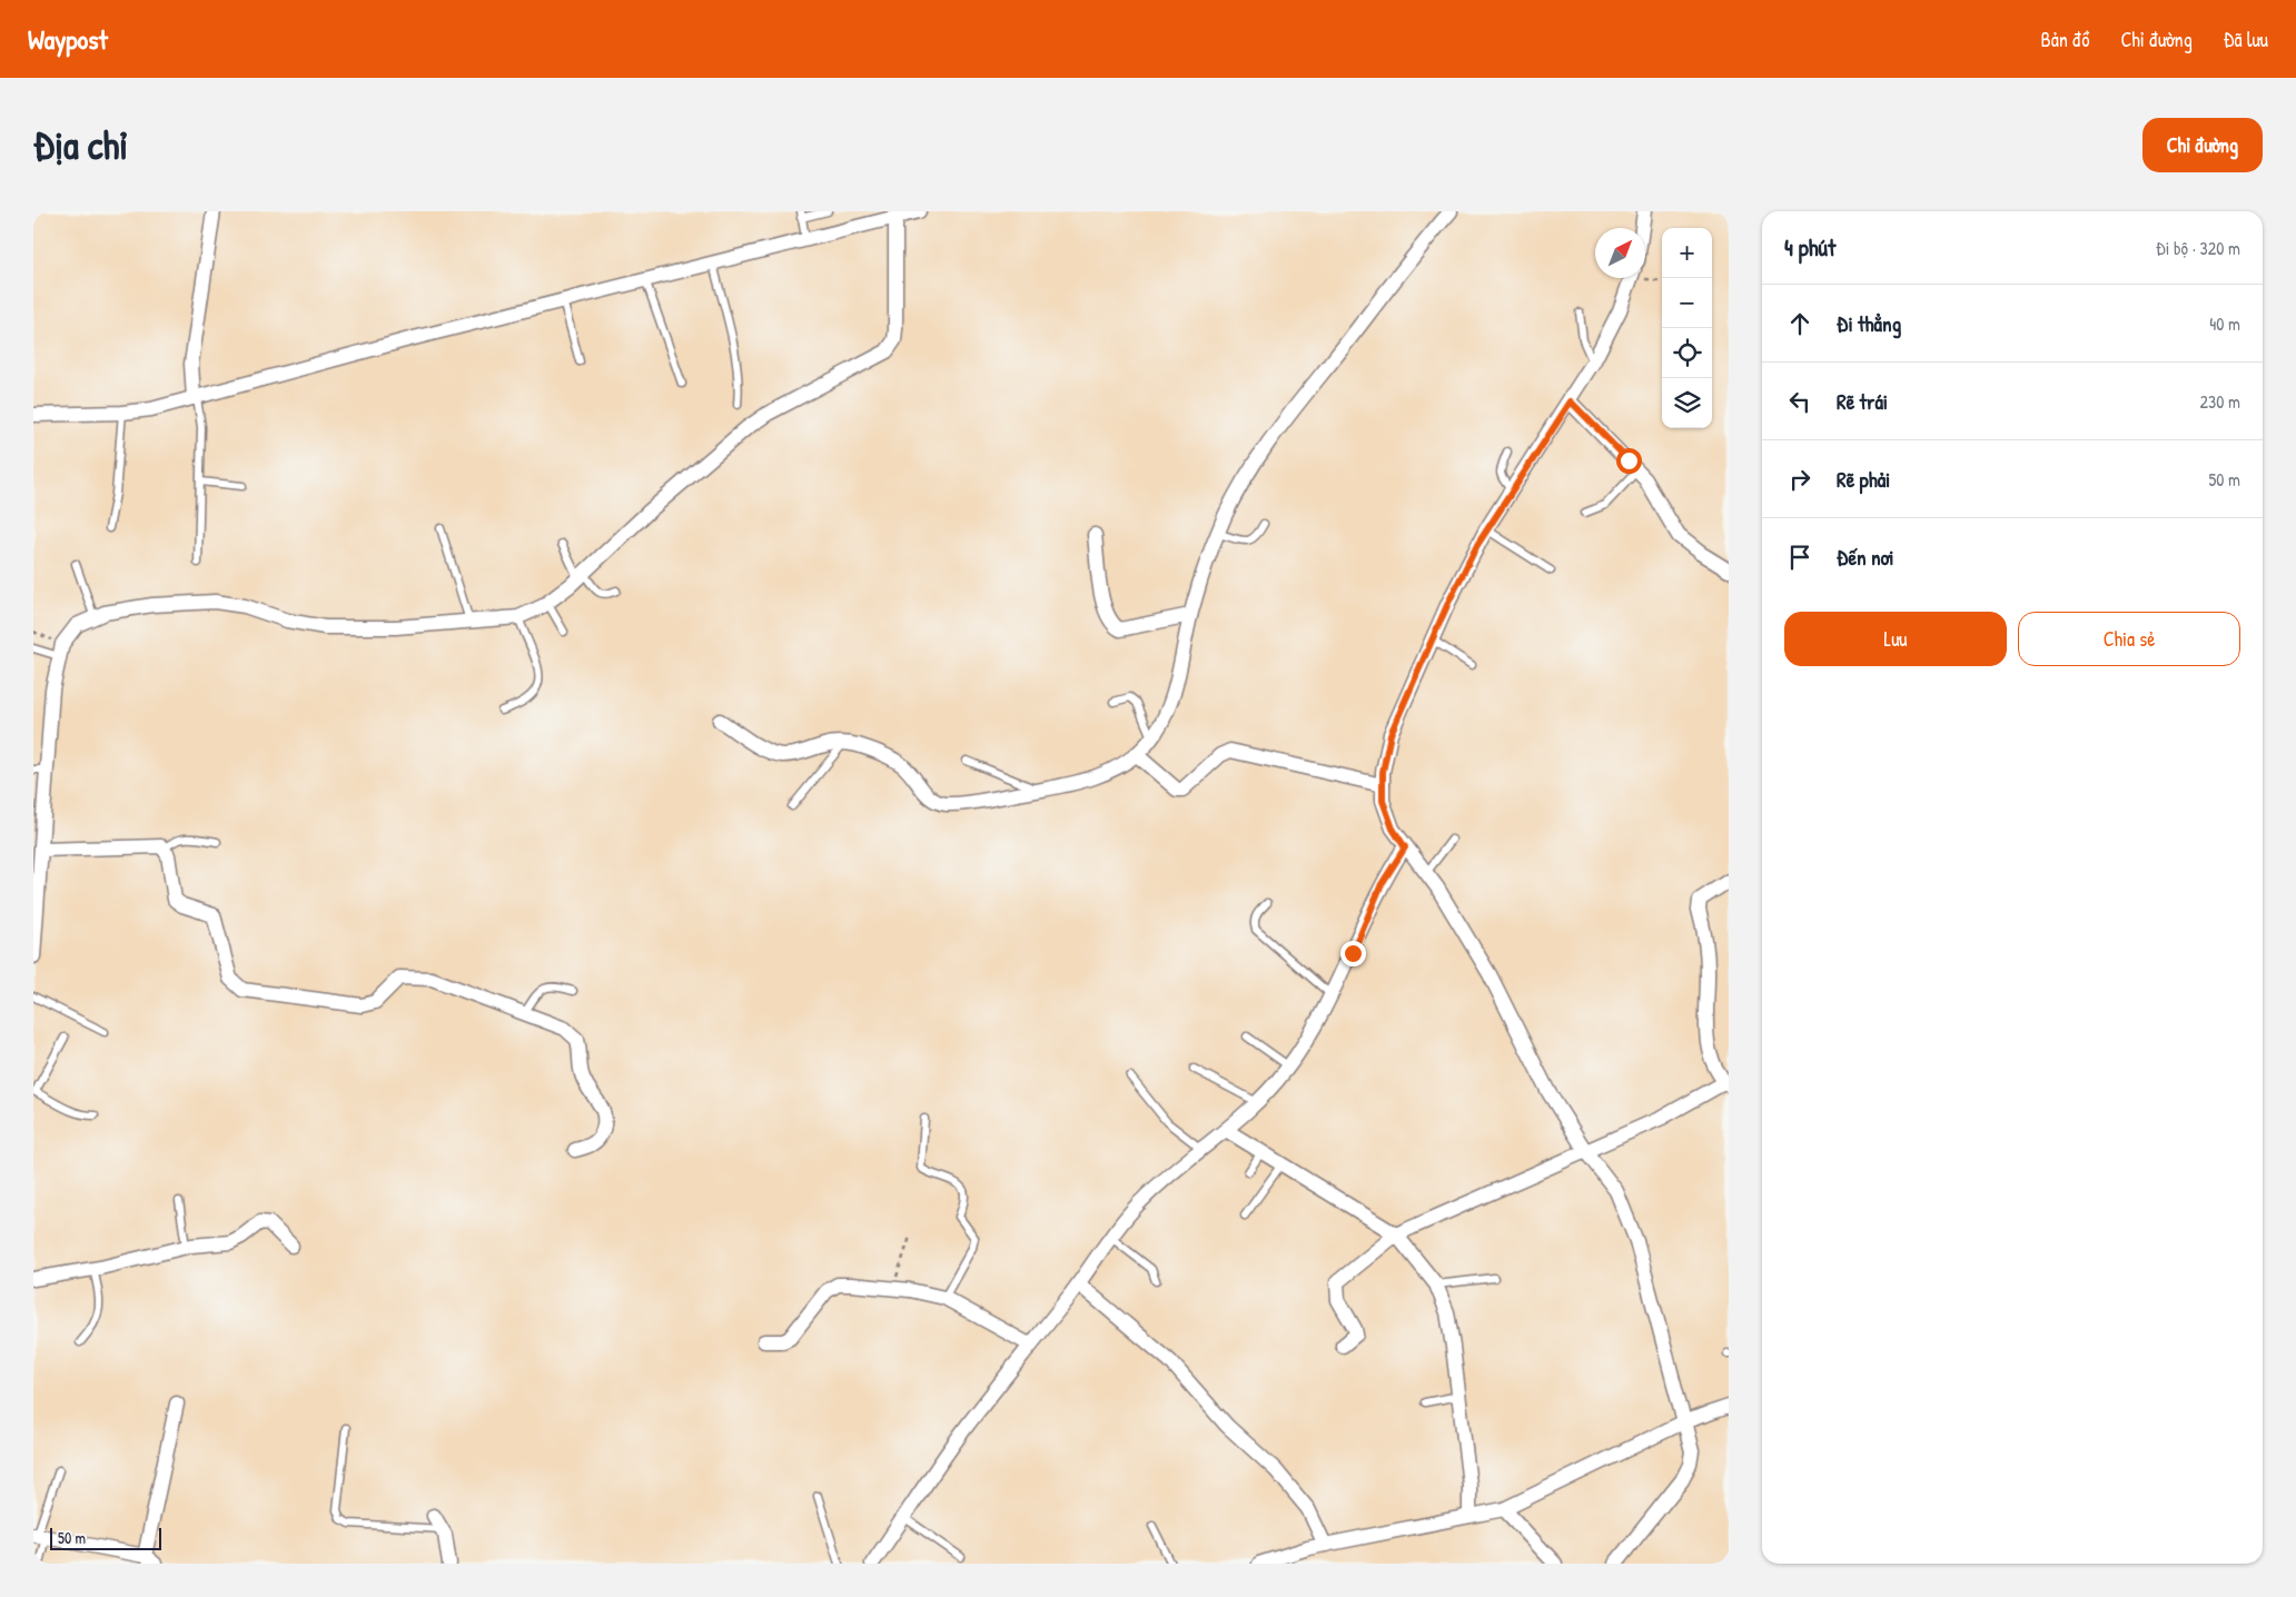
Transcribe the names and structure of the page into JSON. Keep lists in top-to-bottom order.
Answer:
{
  "scale_bar": "50 m",
  "north": "top right",
  "page": {
    "header": "Waypost",
    "nav": ["Bản đồ", "Chỉ đường", "Đã lưu"],
    "buttons": [
      "Chỉ đường",
      ["Lưu", "Chia sẻ"]
    ],
    "title": "Địa chỉ",
    "heading": ["4 phút", "Đi bộ · 320 m"],
    "map_buttons": ["+", "−"],
    "list": [
      ["Đi thẳng", "40 m"],
      ["Rẽ trái", "230 m"],
      ["Rẽ phải", "50 m"],
      "Đến nơi"
    ],
    "scale": "50 m"
  }
}
